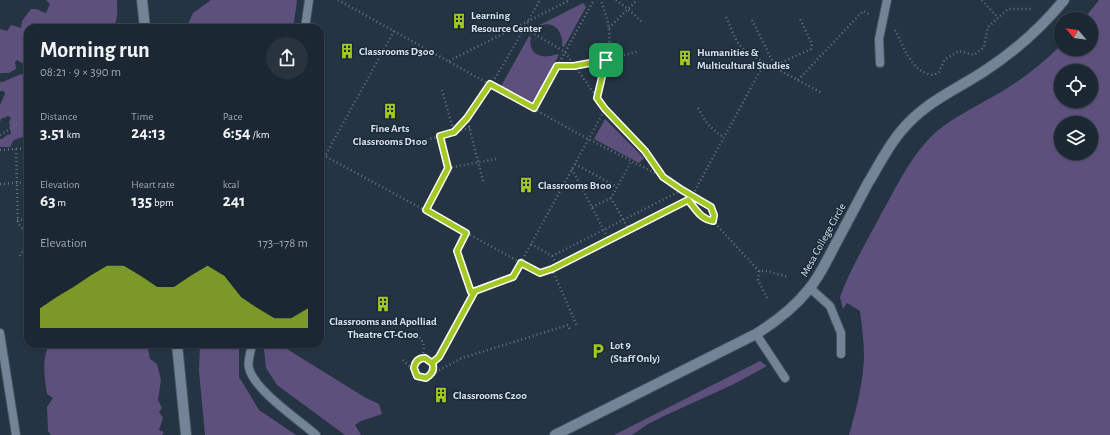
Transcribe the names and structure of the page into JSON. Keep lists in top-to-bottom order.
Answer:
{
  "streets": {
    "street": ["Mesa College Circle"]
  },
  "places": {
    "building": [
      "Learning Resource Center",
      "Classrooms D300",
      "Humanities & Multicultural Studies",
      "Fine Arts Classrooms D100",
      "Classrooms B100",
      "Classrooms and Apolliad Theatre CT-C100",
      "Classrooms C200"
    ],
    "parking": ["Lot 9 (Staff Only)"]
  },
  "north": "top left",
  "page": {
    "heading": ["Morning run", "08:21 · 9 × 390 m"],
    "stats": [
      ["Distance", "3.51 km"],
      ["Time", "24:13"],
      ["Pace", "6:54 /km"],
      ["Elevation", "63 m"],
      ["Heart rate", "135 bpm"],
      ["kcal", "241"]
    ],
    "chart": ["Elevation", "173–178 m"]
  }
}
